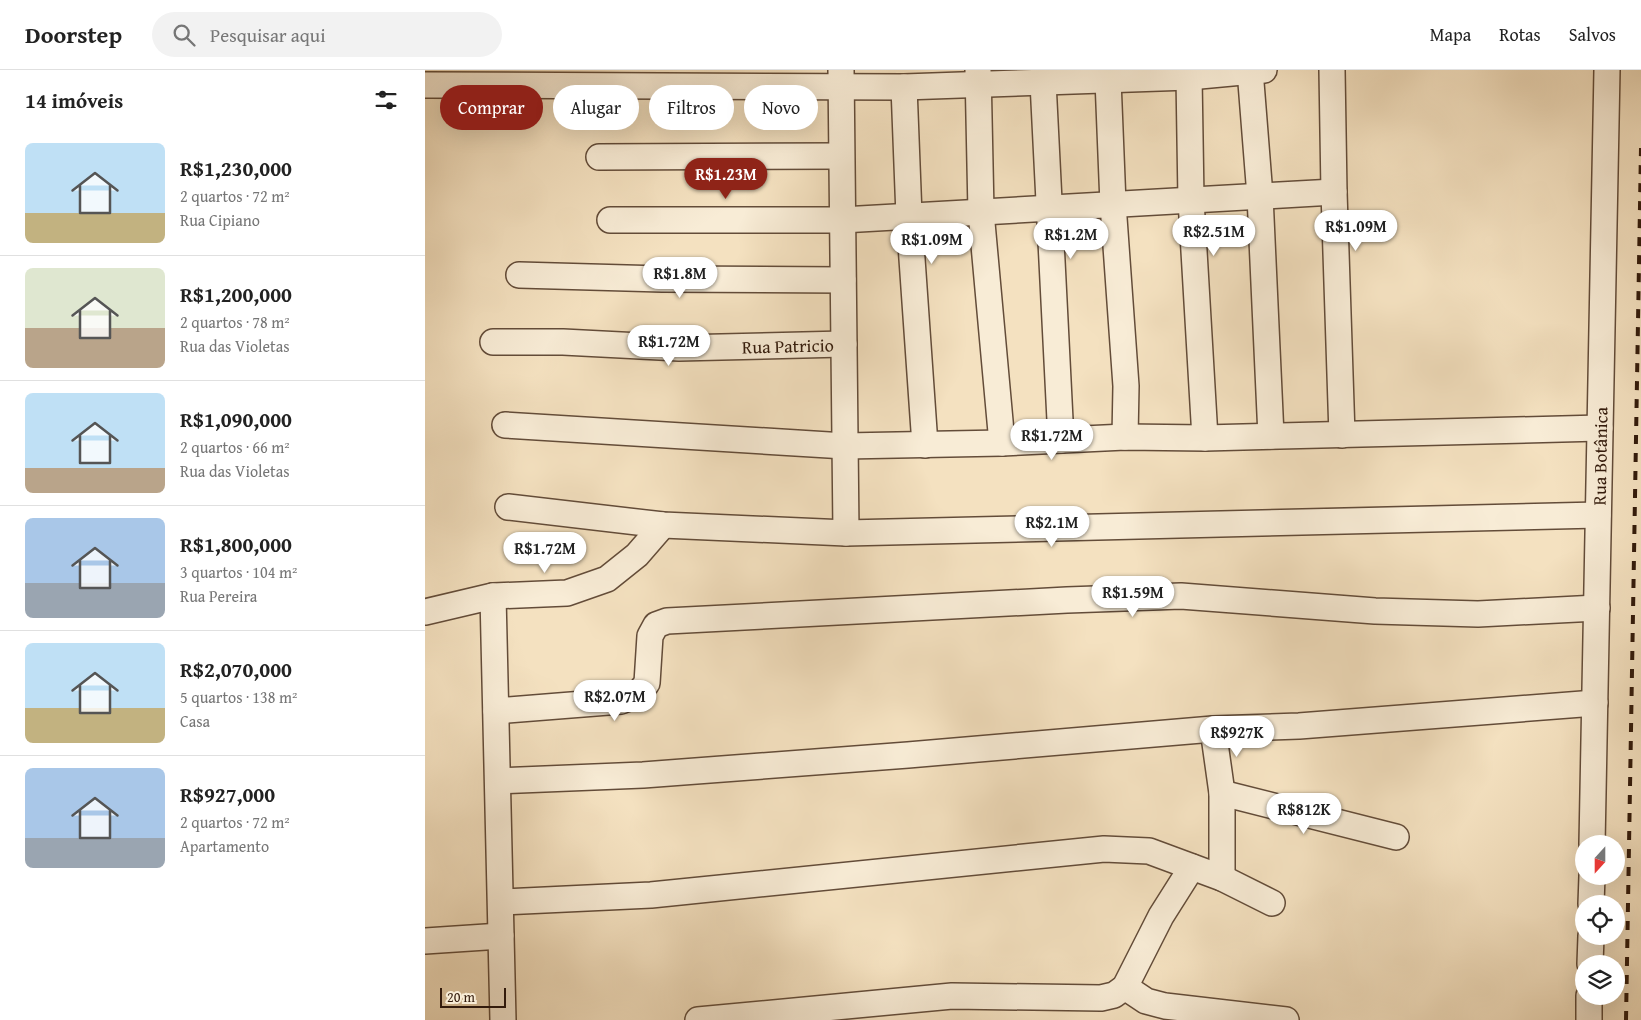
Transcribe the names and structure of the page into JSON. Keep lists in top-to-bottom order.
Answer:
{
  "streets": {
    "street": ["Rua Patricio", "Rua Botânica"]
  },
  "scale_bar": "20 m",
  "north": "bottom",
  "page": {
    "header": "Doorstep",
    "search": "Pesquisar aqui",
    "nav": ["Mapa", "Rotas", "Salvos"],
    "heading": "14 imóveis",
    "chip": [
      "Comprar",
      "Alugar",
      "Filtros",
      "Novo"
    ],
    "list": [
      {
        "name": "R$1,230,000",
        "note": "2 quartos · 72 m² · Rua Cipiano"
      },
      {
        "name": "R$1,200,000",
        "note": "2 quartos · 78 m² · Rua das Violetas"
      },
      {
        "name": "R$1,090,000",
        "note": "2 quartos · 66 m² · Rua das Violetas"
      },
      {
        "name": "R$1,800,000",
        "note": "3 quartos · 104 m² · Rua Pereira"
      },
      {
        "name": "R$2,070,000",
        "note": "5 quartos · 138 m² · Casa"
      },
      {
        "name": "R$927,000",
        "note": "2 quartos · 72 m² · Apartamento"
      }
    ],
    "price": [
      "R$1.23M",
      "R$1.09M",
      "R$2.51M",
      "R$1.2M",
      "R$1.09M",
      "R$1.8M",
      "R$1.72M",
      "R$1.72M",
      "R$2.1M",
      "R$1.72M",
      "R$1.59M",
      "R$2.07M",
      "R$927K",
      "R$812K"
    ],
    "scale": "20 m"
  }
}
